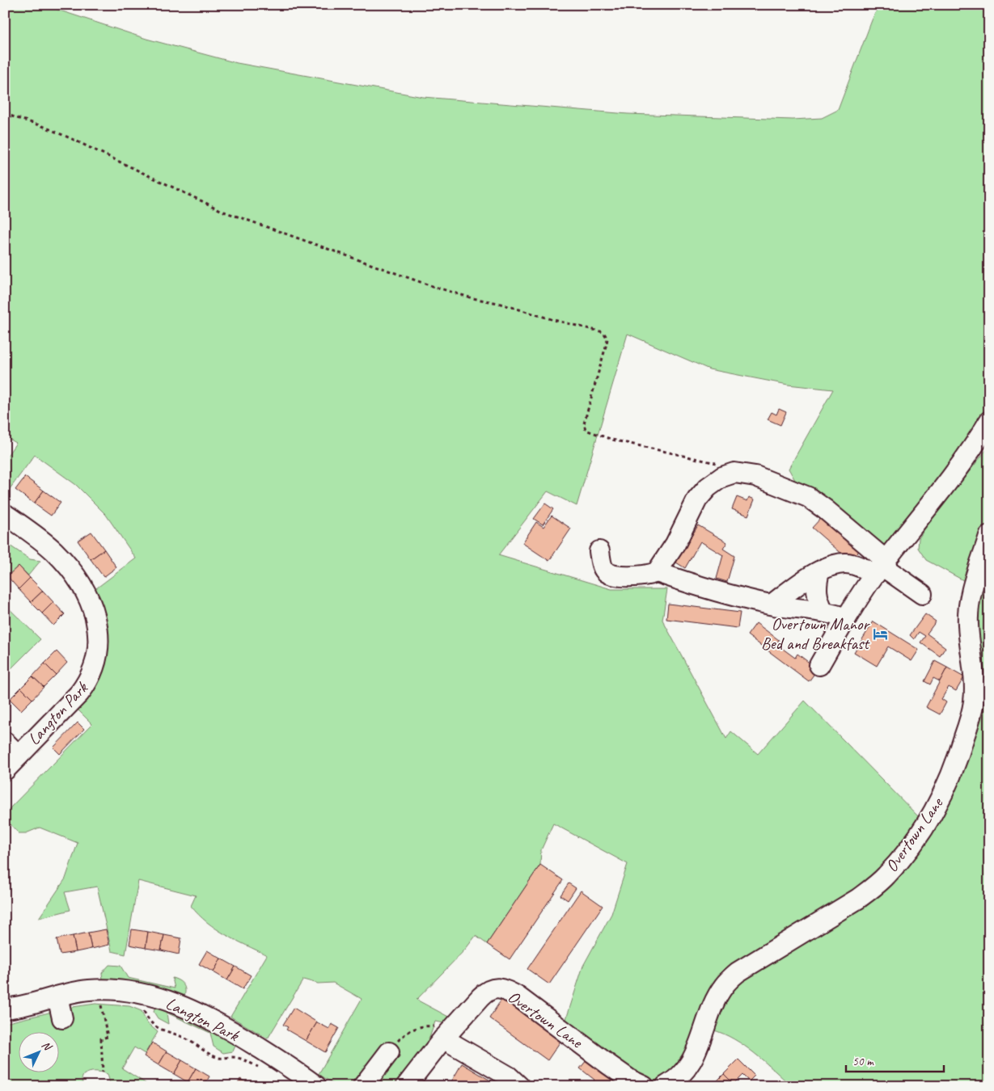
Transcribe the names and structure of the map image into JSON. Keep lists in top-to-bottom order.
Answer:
{
  "streets": {
    "street": ["Langton Park", "Overtown Lane"]
  },
  "places": {
    "hotel": ["Overtown Manor Bed and Breakfast"]
  },
  "scale_bar": "50 m",
  "north": "top right"
}
